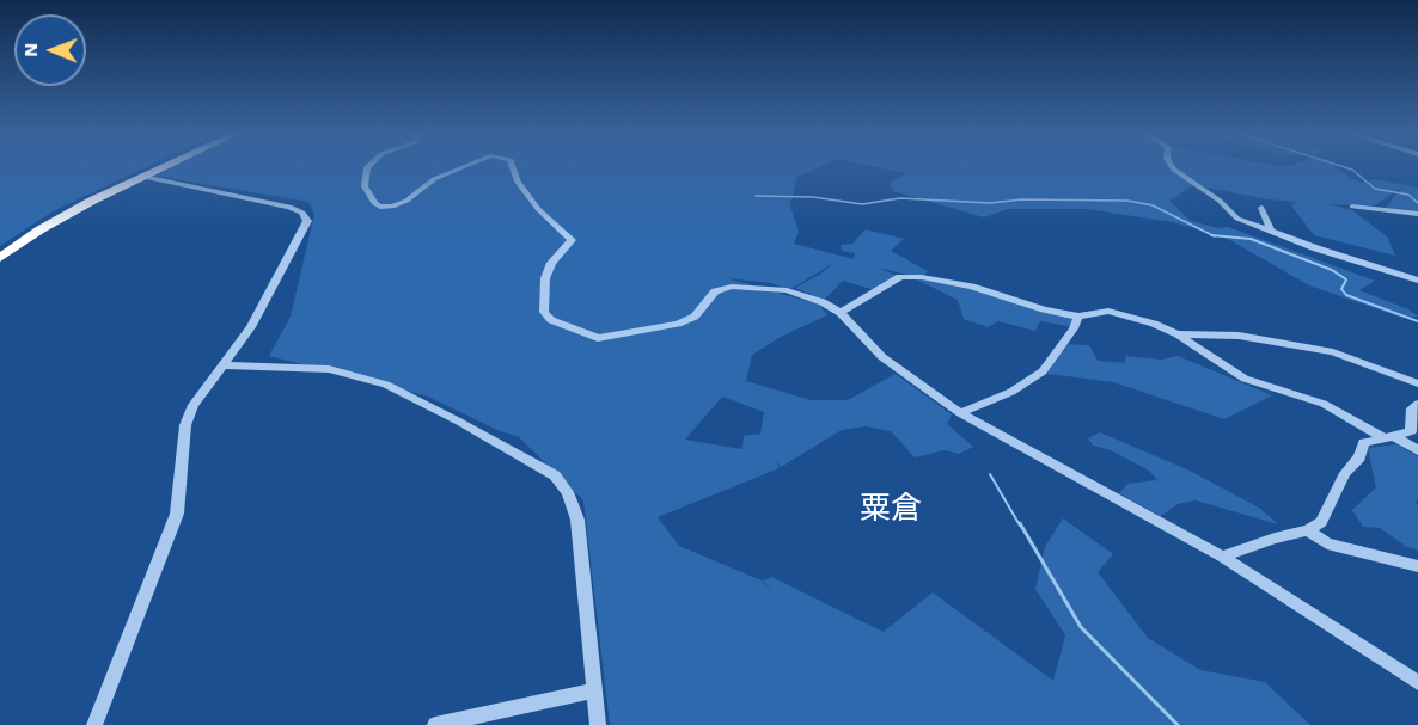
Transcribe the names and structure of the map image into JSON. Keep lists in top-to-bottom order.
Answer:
{
  "districts": ["粟倉"],
  "north": "left"
}
